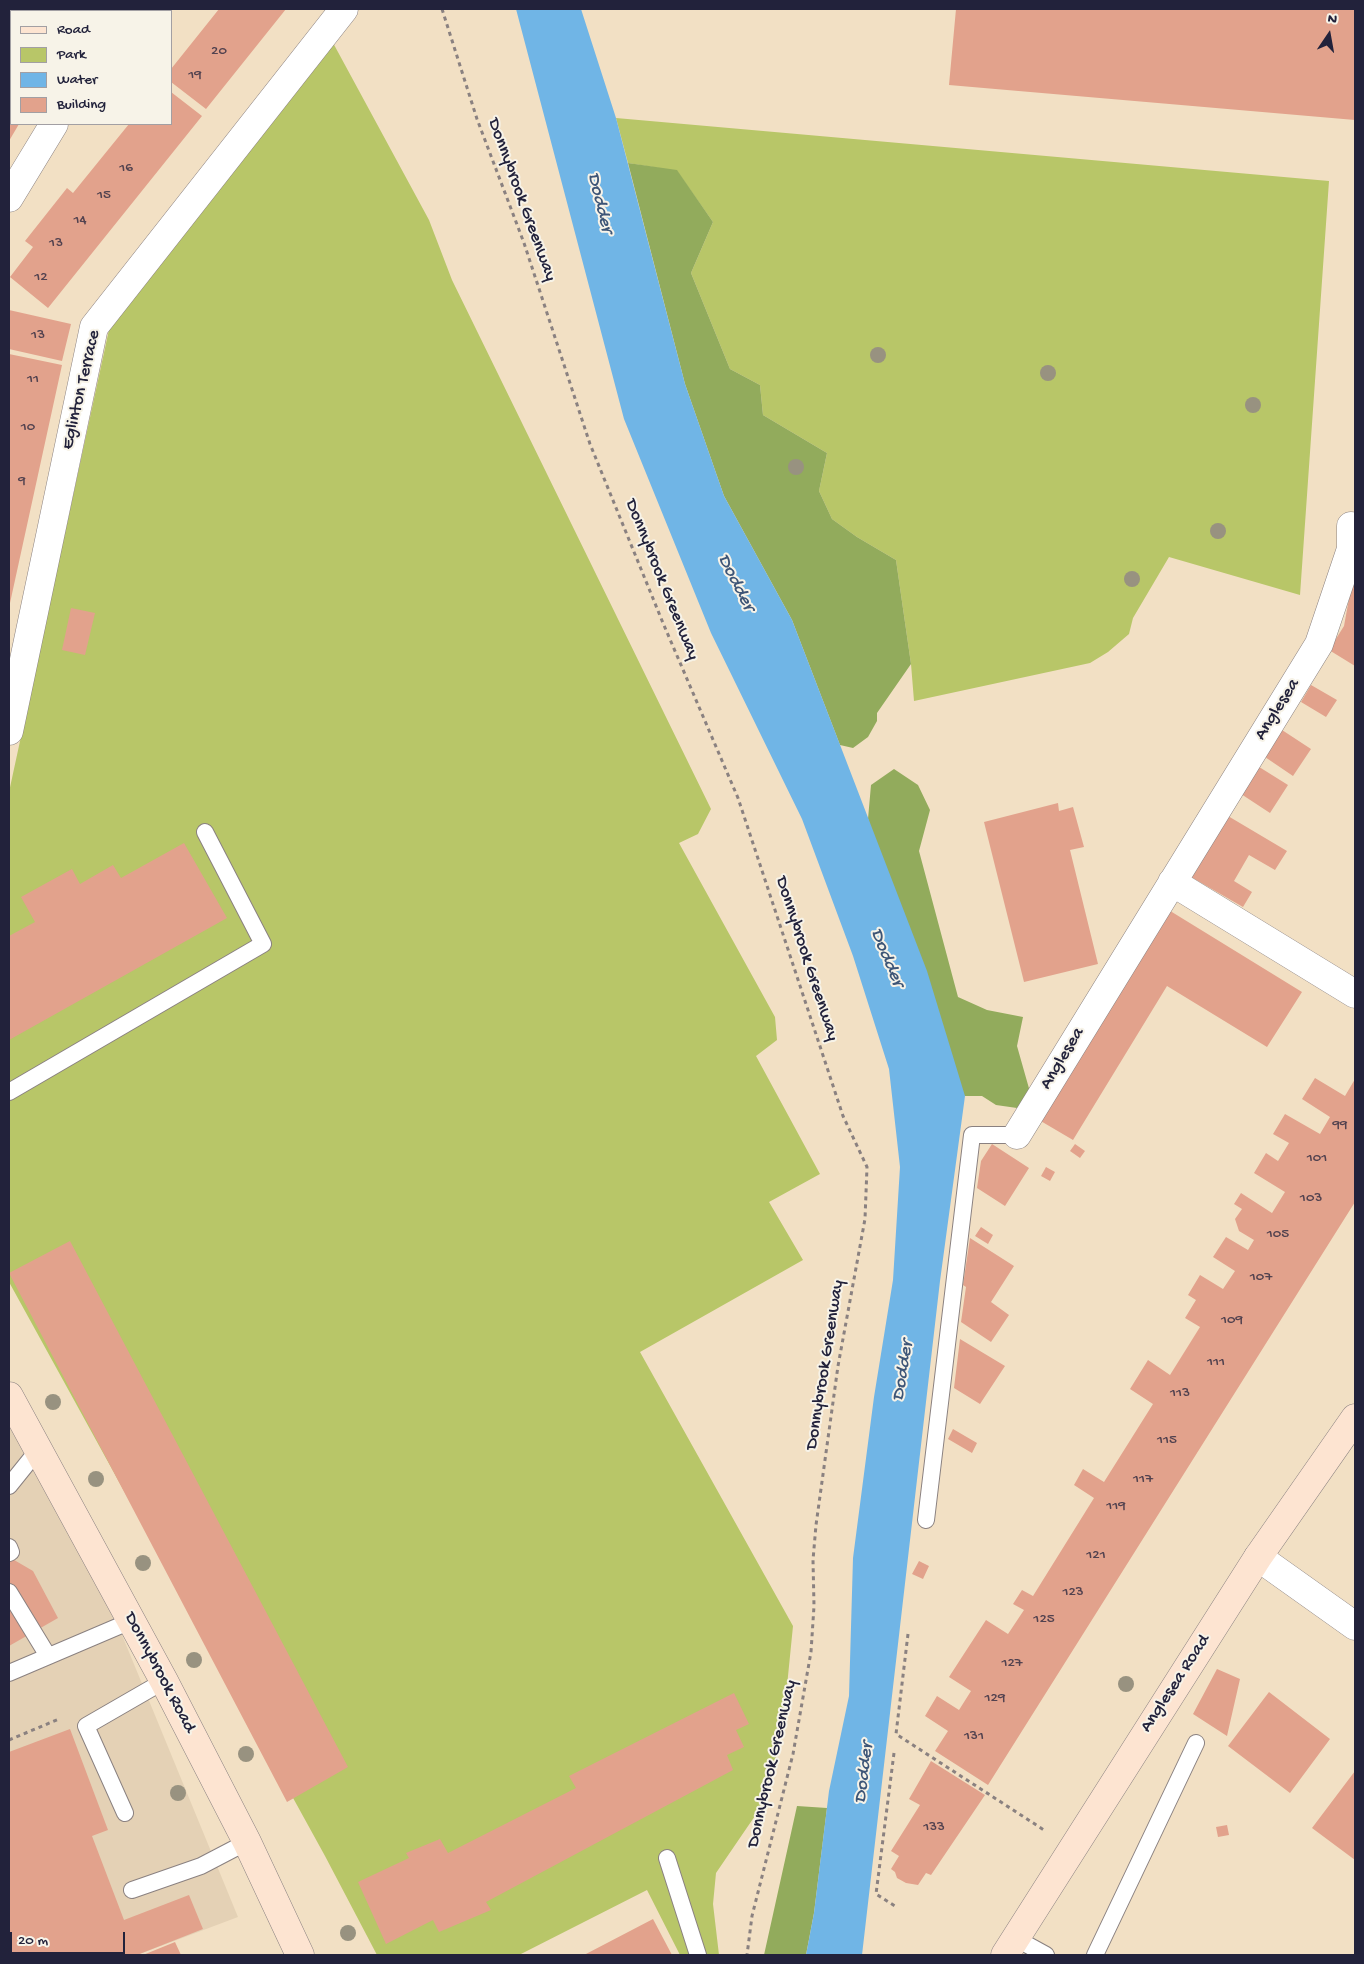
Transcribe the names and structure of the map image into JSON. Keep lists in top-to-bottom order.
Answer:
{
  "streets": {
    "main road": ["Donnybrook Road", "Anglesea Road"],
    "street": ["Eglinton Terrace", "Anglesea"],
    "path": ["Donnybrook Greenway"]
  },
  "water": ["Dodder"],
  "house_numbers": [
    "20",
    "19",
    "16",
    "15",
    "14",
    "13",
    "12",
    "13",
    "11",
    "10",
    "9",
    "99",
    "101",
    "103",
    "105",
    "107",
    "109",
    "111",
    "113",
    "115",
    "117",
    "119",
    "121",
    "123",
    "125",
    "127",
    "129",
    "131",
    "133"
  ],
  "legend": [
    "Road",
    "Park",
    "Water",
    "Building"
  ],
  "scale_bar": "20 m",
  "north": "top"
}
